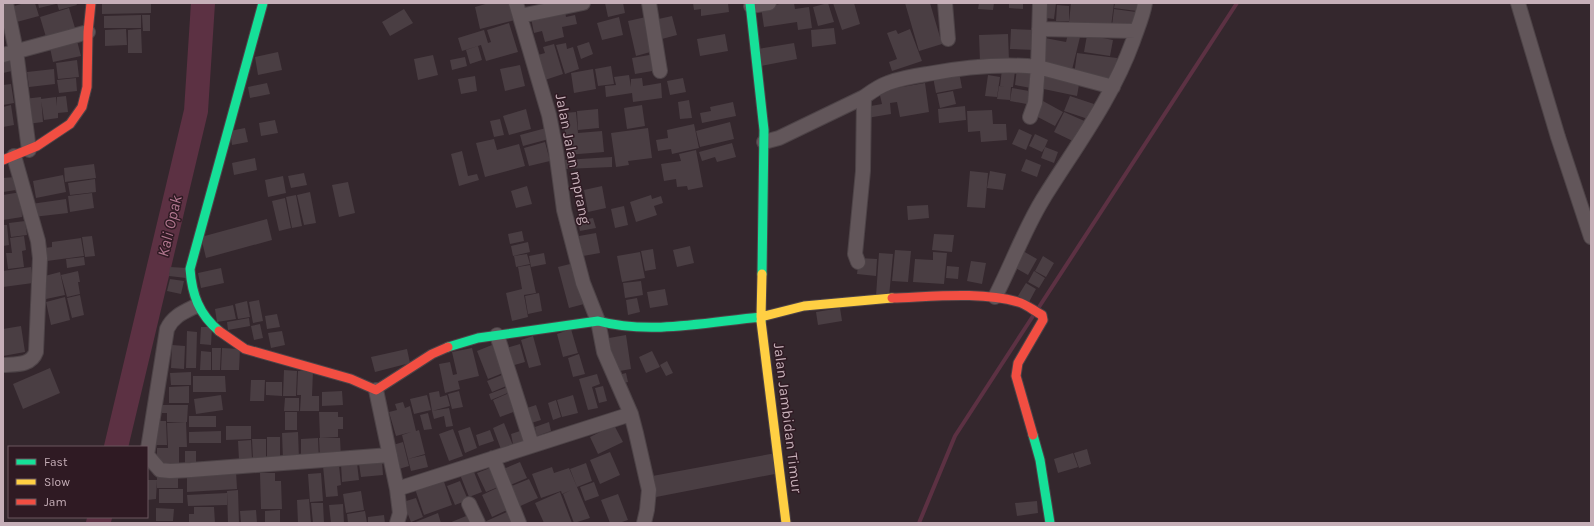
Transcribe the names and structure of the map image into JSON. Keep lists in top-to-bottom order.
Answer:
{
  "streets": {
    "street": ["Jalan Jalan mprang", "Jalan Jambidan Timur"]
  },
  "water": ["Kali Opak"],
  "legend": ["Fast", "Slow", "Jam"]
}
